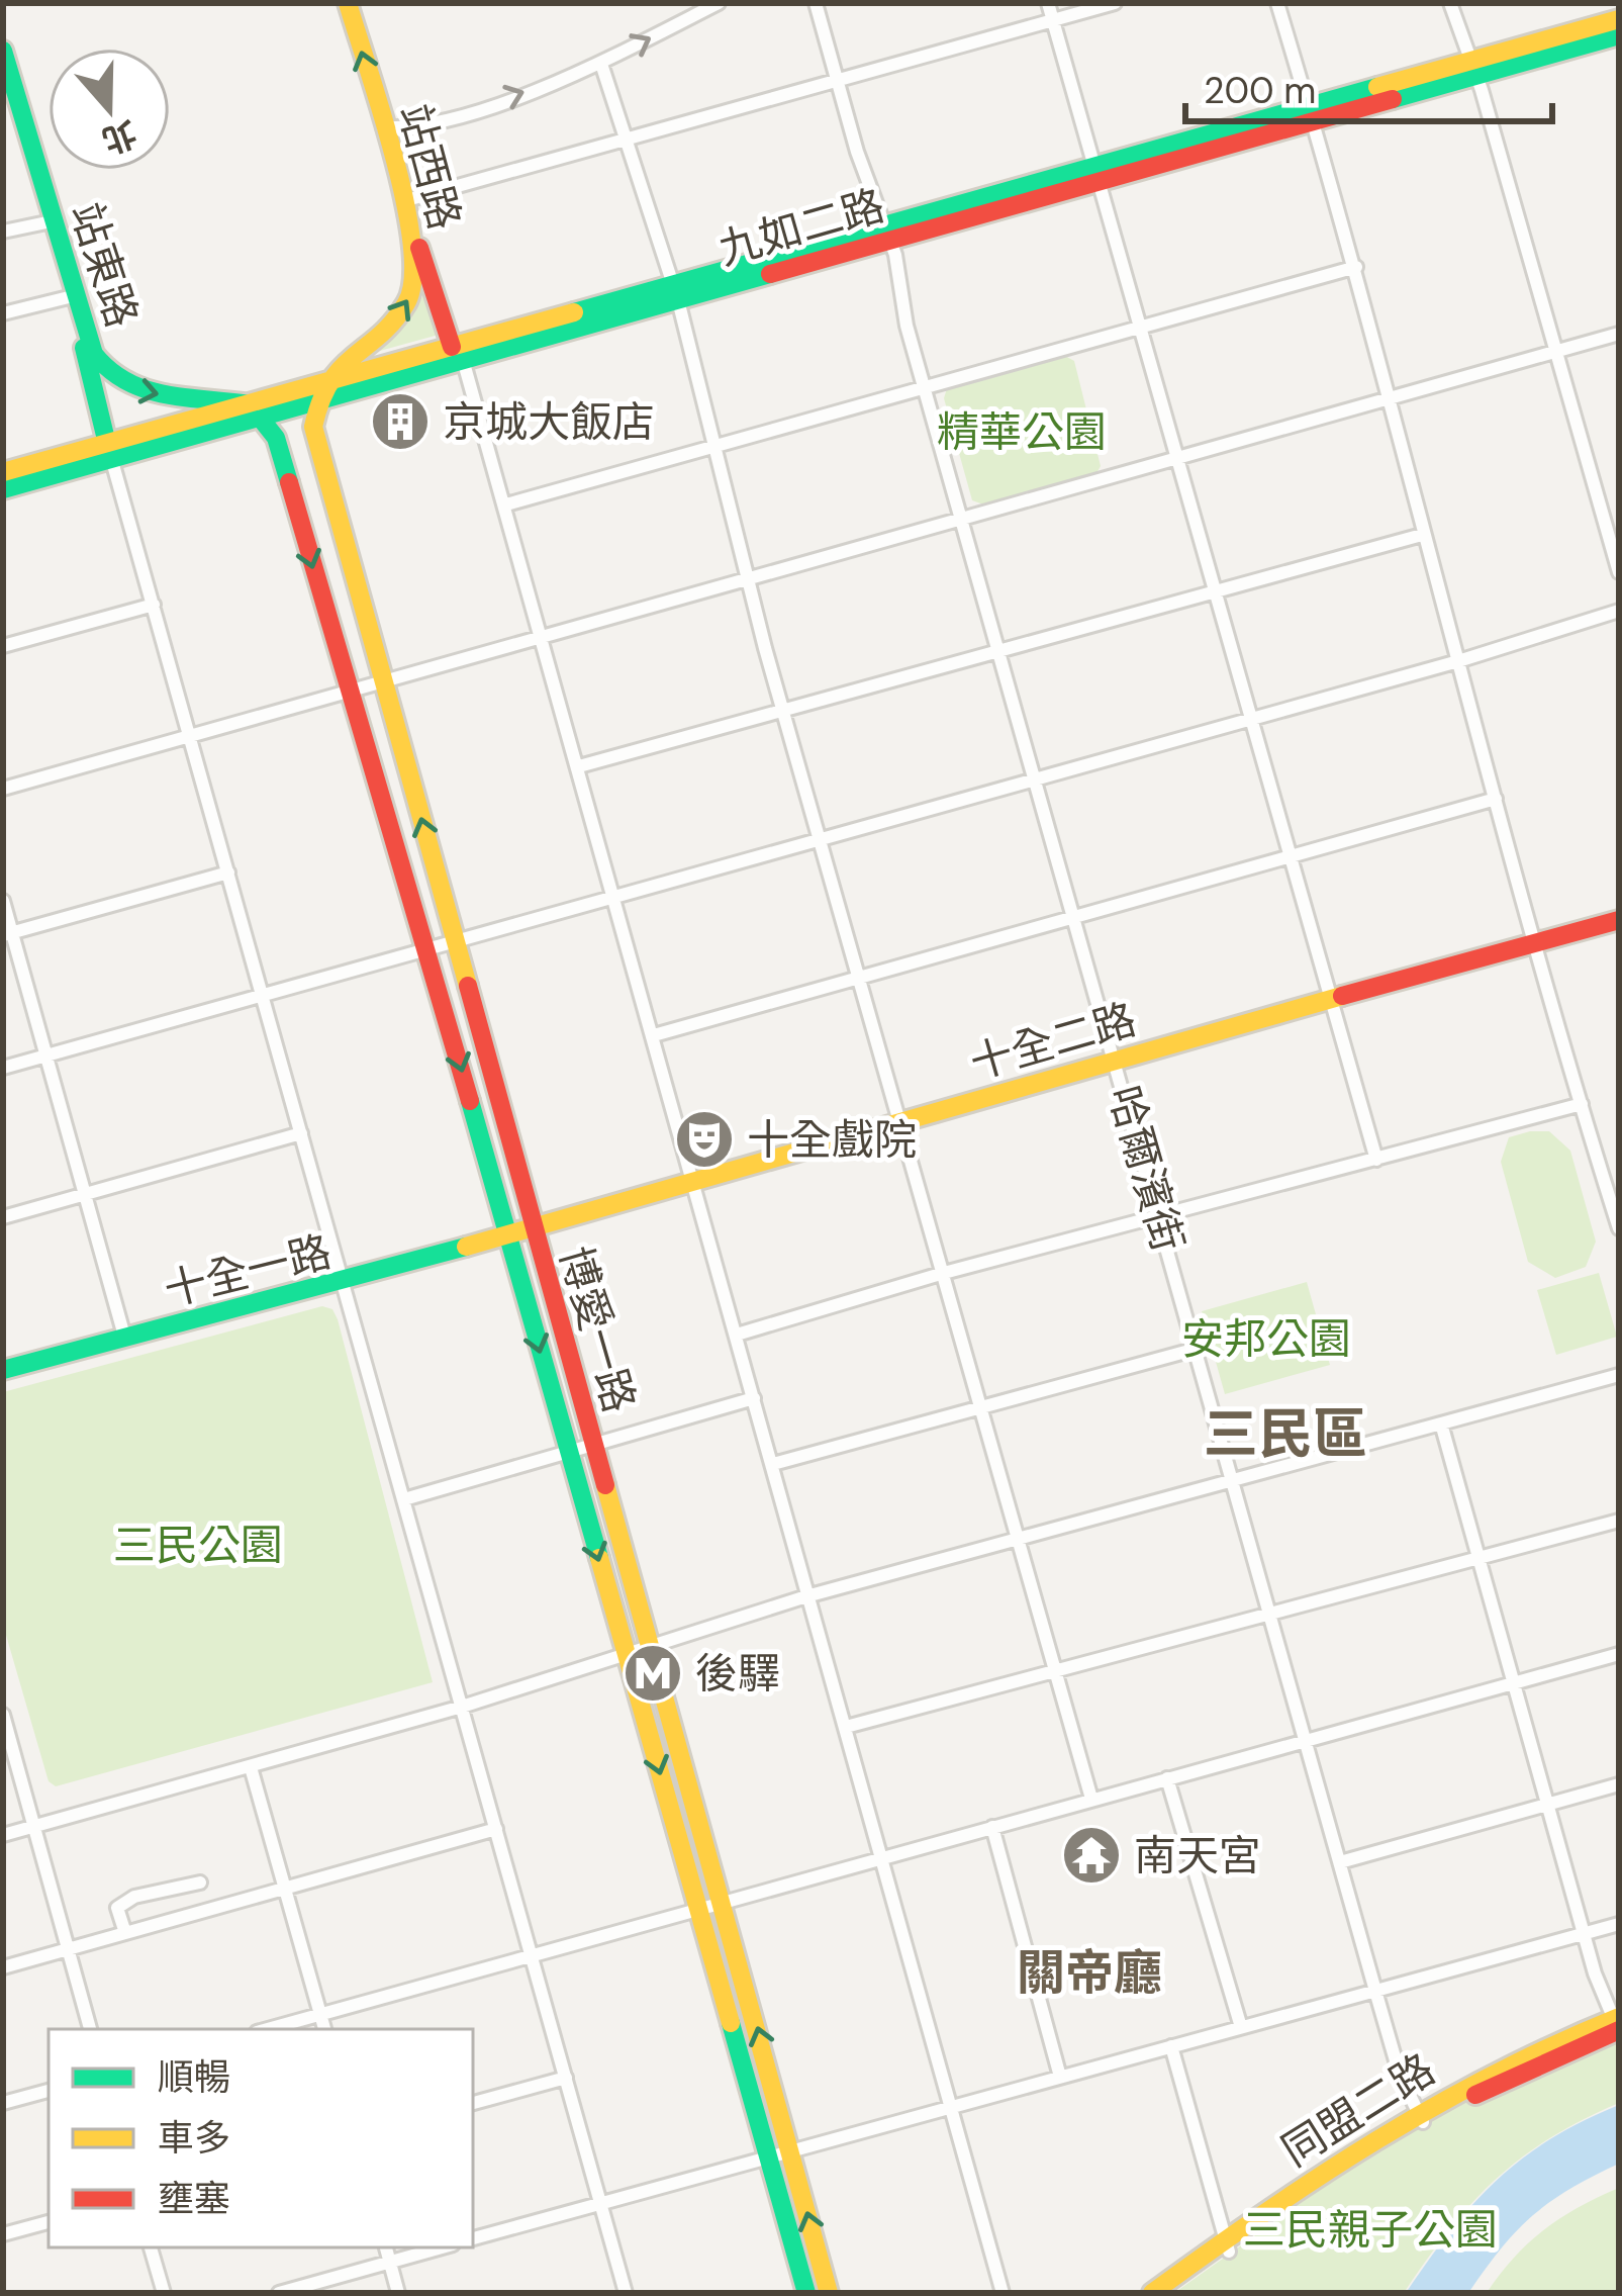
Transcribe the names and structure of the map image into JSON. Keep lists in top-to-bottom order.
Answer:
{
  "streets": {
    "main road": [
      "站西路",
      "九如二路",
      "站東路",
      "十全二路",
      "十全一路",
      "博愛一路",
      "同盟二路"
    ],
    "street": ["哈爾濱街"]
  },
  "crossings": [
    ["站西路", "九如二路"],
    ["站西路", "博愛一路"],
    ["九如二路", "站東路"],
    ["九如二路", "哈爾濱街"],
    ["九如二路", "博愛一路"],
    ["站東路", "博愛一路"],
    ["十全二路", "哈爾濱街"],
    ["十全二路", "十全一路"],
    ["十全二路", "博愛一路"],
    ["哈爾濱街", "同盟二路"],
    ["十全一路", "博愛一路"]
  ],
  "one_way": ["站西路", "站東路"],
  "districts": ["三民區", "關帝廳"],
  "parks": [
    "精華公園",
    "安邦公園",
    "三民公園",
    "三民親子公園"
  ],
  "places": {
    "building": ["京城大飯店"],
    "theatre": ["十全戲院"],
    "metro station": ["後驛"],
    "temple": ["南天宮"]
  },
  "legend": ["順暢", "車多", "壅塞"],
  "scale_bar": "200 m",
  "north": "bottom"
}
